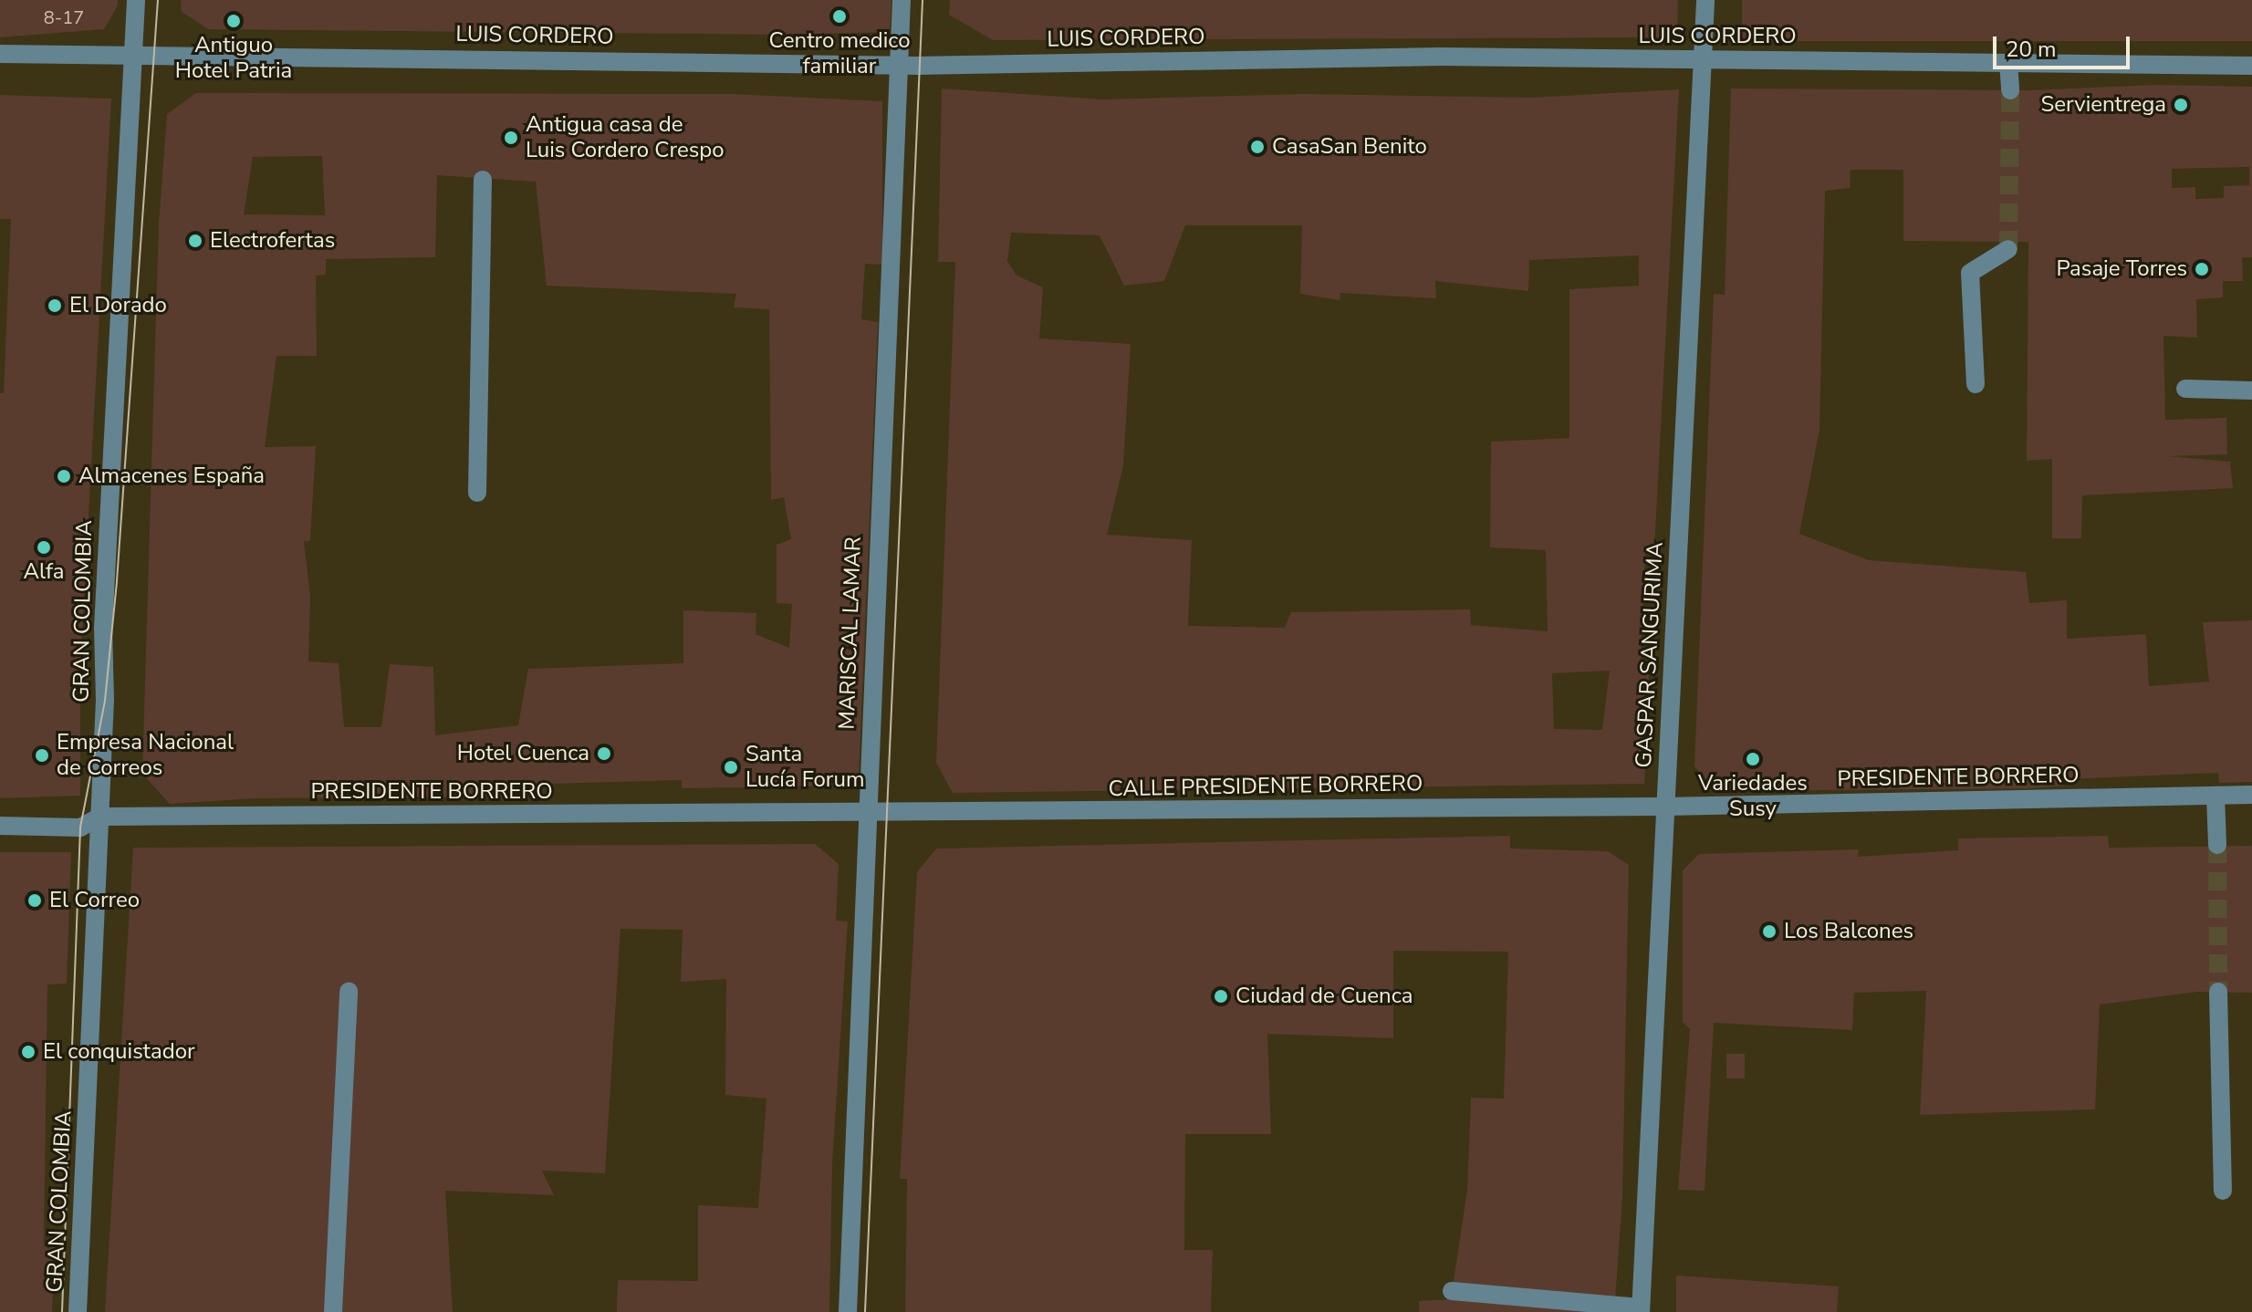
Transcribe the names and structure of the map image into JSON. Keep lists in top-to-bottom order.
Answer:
{
  "streets": {
    "street": [
      "LUIS CORDERO",
      "GRAN COLOMBIA",
      "MARISCAL LAMAR",
      "GASPAR SANGURIMA",
      "PRESIDENTE BORRERO",
      "CALLE PRESIDENTE BORRERO"
    ]
  },
  "crossings": [
    ["LUIS CORDERO", "GRAN COLOMBIA"],
    ["LUIS CORDERO", "MARISCAL LAMAR"],
    ["LUIS CORDERO", "GASPAR SANGURIMA"],
    ["GRAN COLOMBIA", "PRESIDENTE BORRERO"],
    ["MARISCAL LAMAR", "PRESIDENTE BORRERO"],
    ["MARISCAL LAMAR", "CALLE PRESIDENTE BORRERO"],
    ["GASPAR SANGURIMA", "PRESIDENTE BORRERO"],
    ["GASPAR SANGURIMA", "CALLE PRESIDENTE BORRERO"],
    ["PRESIDENTE BORRERO", "CALLE PRESIDENTE BORRERO"]
  ],
  "places": [
    "Centro medico familiar",
    "Antiguo Hotel Patria",
    "Servientrega",
    "Antigua casa de Luis Cordero Crespo",
    "CasaSan Benito",
    "Electrofertas",
    "Pasaje Torres",
    "El Dorado",
    "Almacenes España",
    "Alfa",
    "Hotel Cuenca",
    "Empresa Nacional de Correos",
    "Variedades Susy",
    "Santa Lucía Forum",
    "El Correo",
    "Los Balcones",
    "Ciudad de Cuenca",
    "El conquistador"
  ],
  "house_numbers": ["8-17"],
  "scale_bar": "20 m"
}
